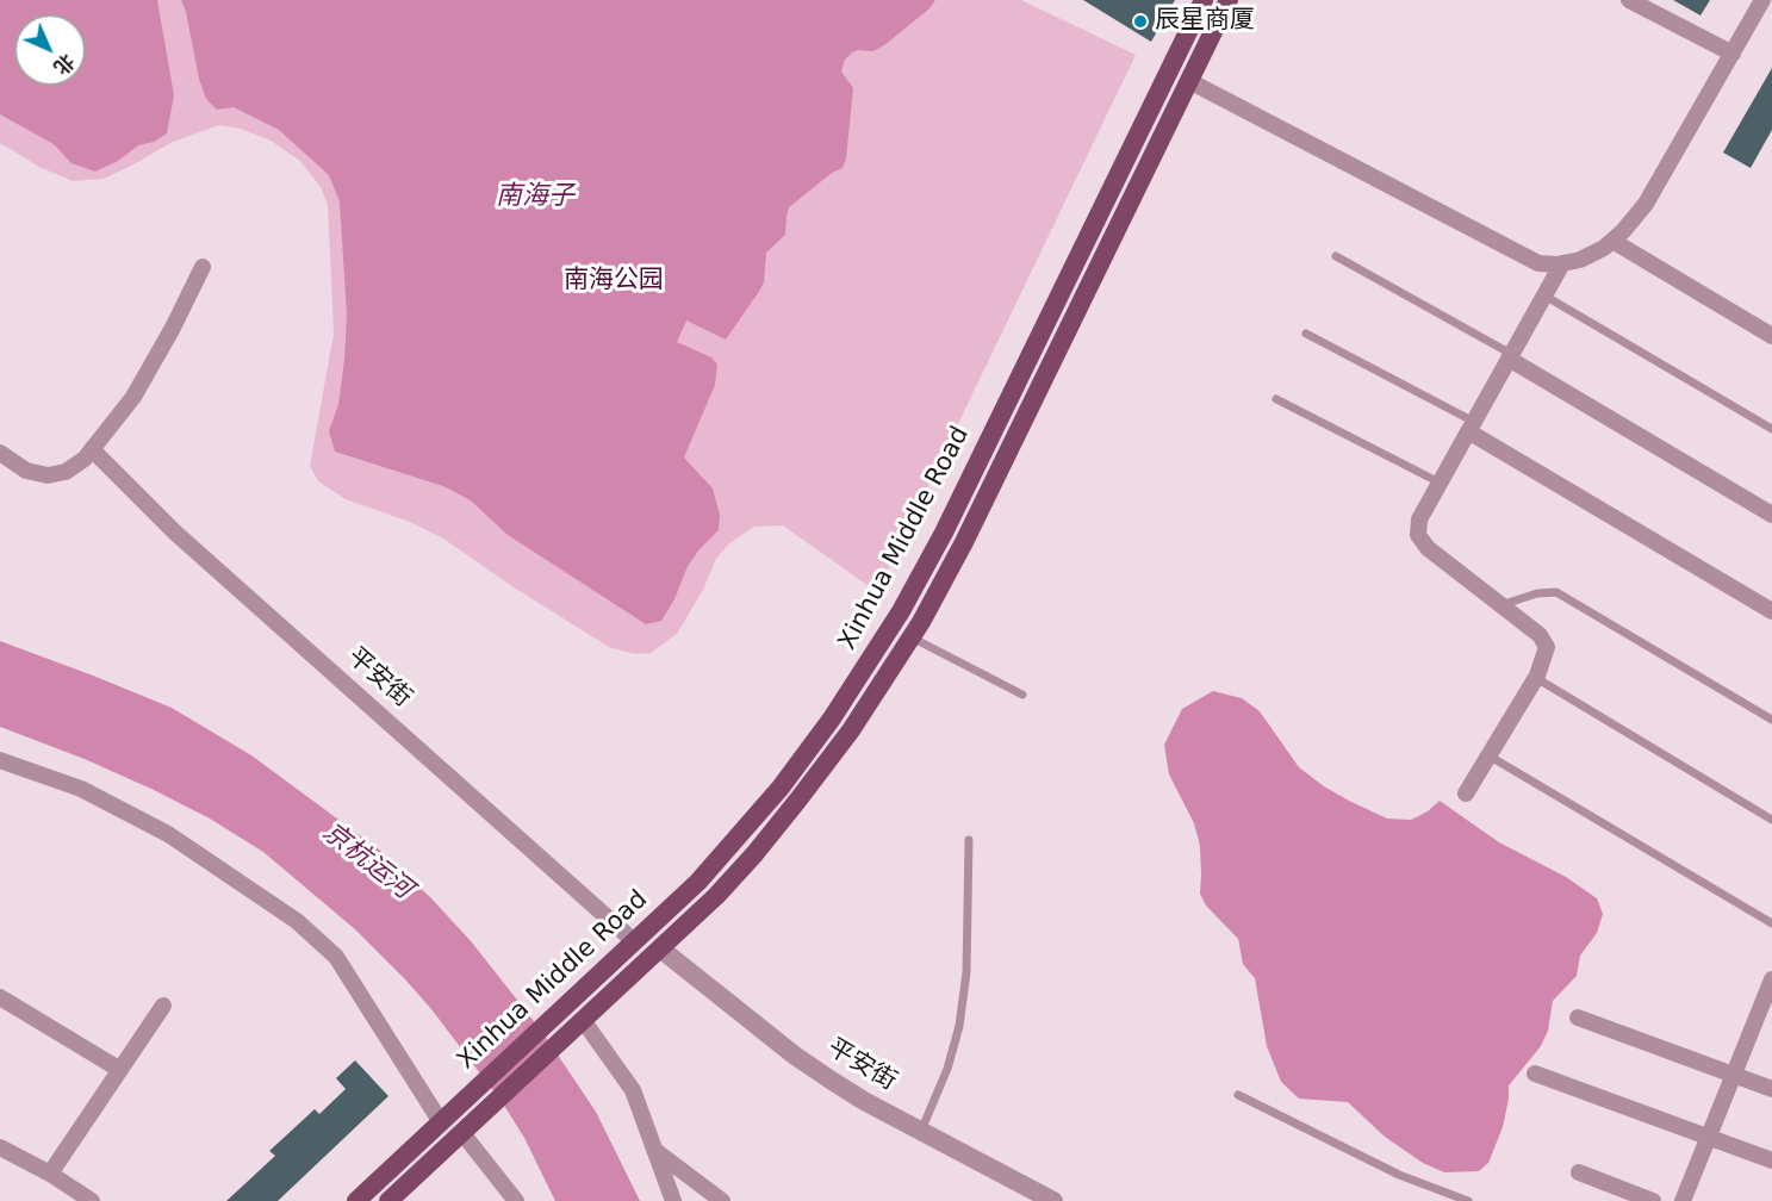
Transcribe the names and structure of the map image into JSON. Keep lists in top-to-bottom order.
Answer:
{
  "streets": {
    "main road": ["Xinhua Middle Road"],
    "street": ["平安街"]
  },
  "crossings": [
    ["Xinhua Middle Road", "平安街"]
  ],
  "water": ["南海子", "京杭运河"],
  "parks": ["南海公园"],
  "places": ["辰星商厦"],
  "north": "bottom right"
}
